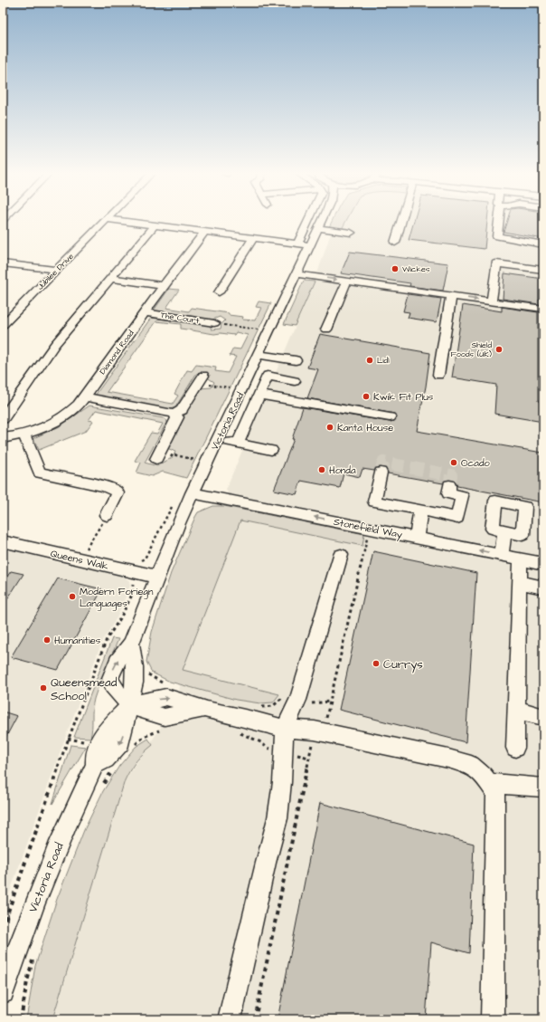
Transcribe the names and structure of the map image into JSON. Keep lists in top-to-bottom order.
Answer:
{
  "streets": {
    "street": [
      "Jubilee Drive",
      "The Court",
      "Diamond Road",
      "Victoria Road",
      "Stonefield Way",
      "Queens Walk"
    ]
  },
  "crossings": [
    ["The Court", "Diamond Road"],
    ["Victoria Road", "Stonefield Way"],
    ["Victoria Road", "Queens Walk"]
  ],
  "places": [
    "Wickes",
    "Shield Foods (UK)",
    "Lidl",
    "Kwik Fit Plus",
    "Kanta House",
    "Ocado",
    "Honda",
    "Modern Foriegn Languages",
    "Humanities",
    "Currys",
    "Queensmead School"
  ]
}
